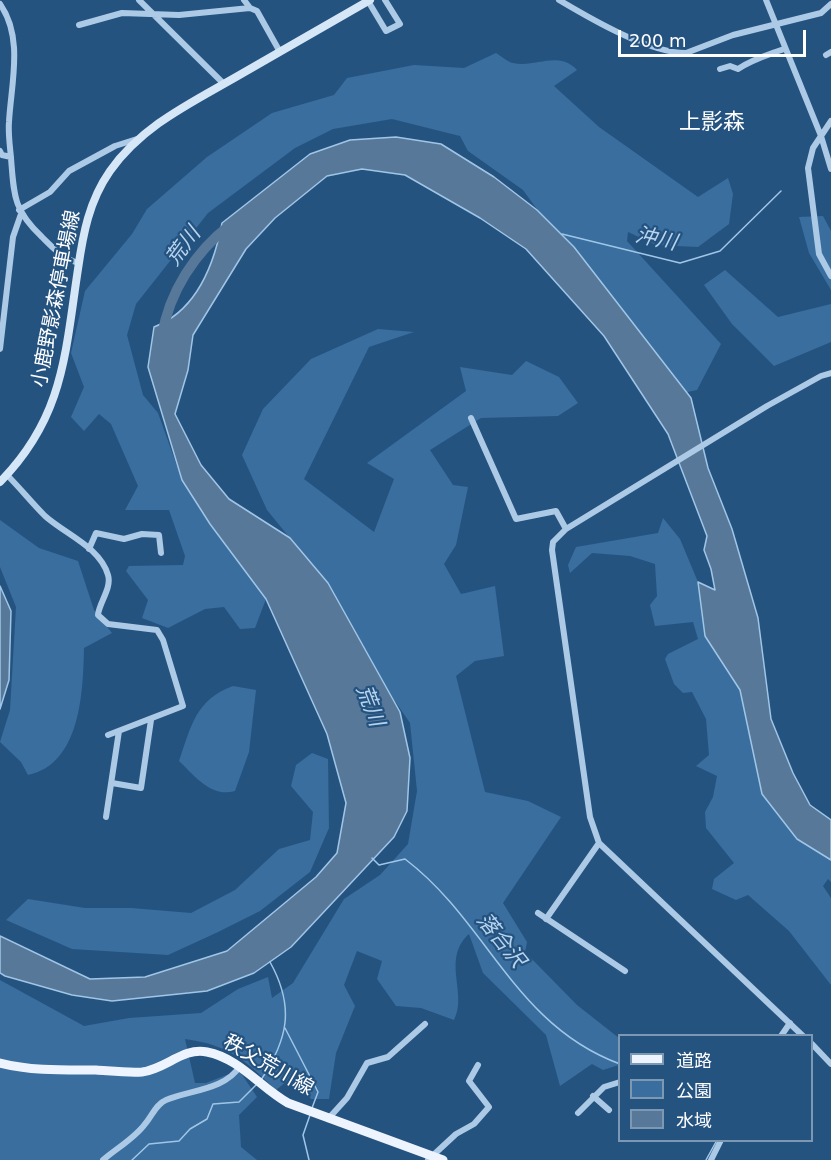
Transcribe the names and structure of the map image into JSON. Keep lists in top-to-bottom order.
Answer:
{
  "streets": {
    "main road": ["小鹿野影森停車場線", "秩父荒川線"]
  },
  "districts": ["上影森"],
  "water": ["沖川", "荒川", "落合沢"],
  "legend": ["道路", "公園", "水域"],
  "scale_bar": "200 m"
}
